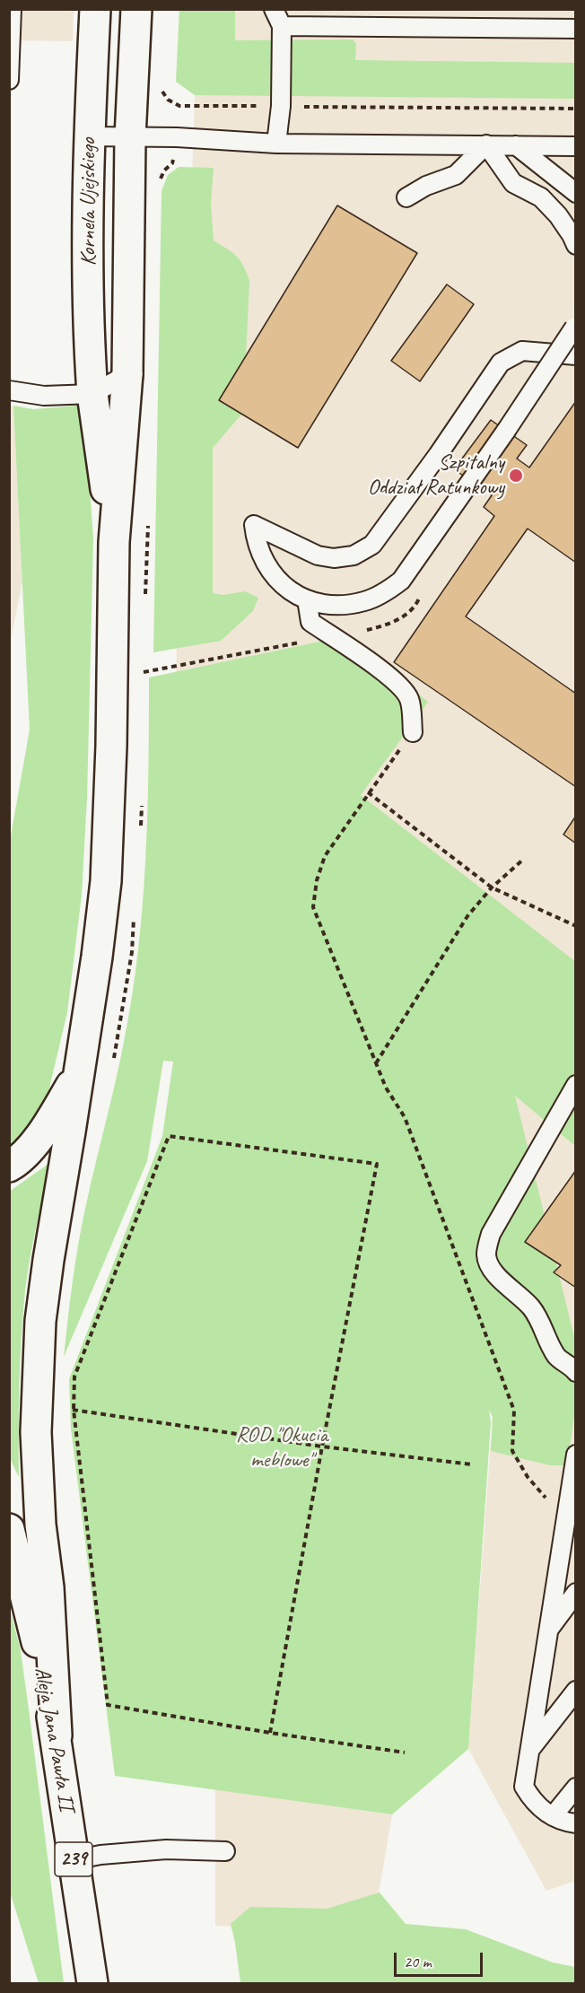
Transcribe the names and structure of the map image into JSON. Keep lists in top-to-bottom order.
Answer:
{
  "streets": {
    "main road": ["Kornela Ujejskiego", "Aleja Jana Pawła II", "239"]
  },
  "parks": ["ROD \"Okucia meblowe\""],
  "places": ["Szpitalny Oddział Ratunkowy"],
  "scale_bar": "20 m"
}
